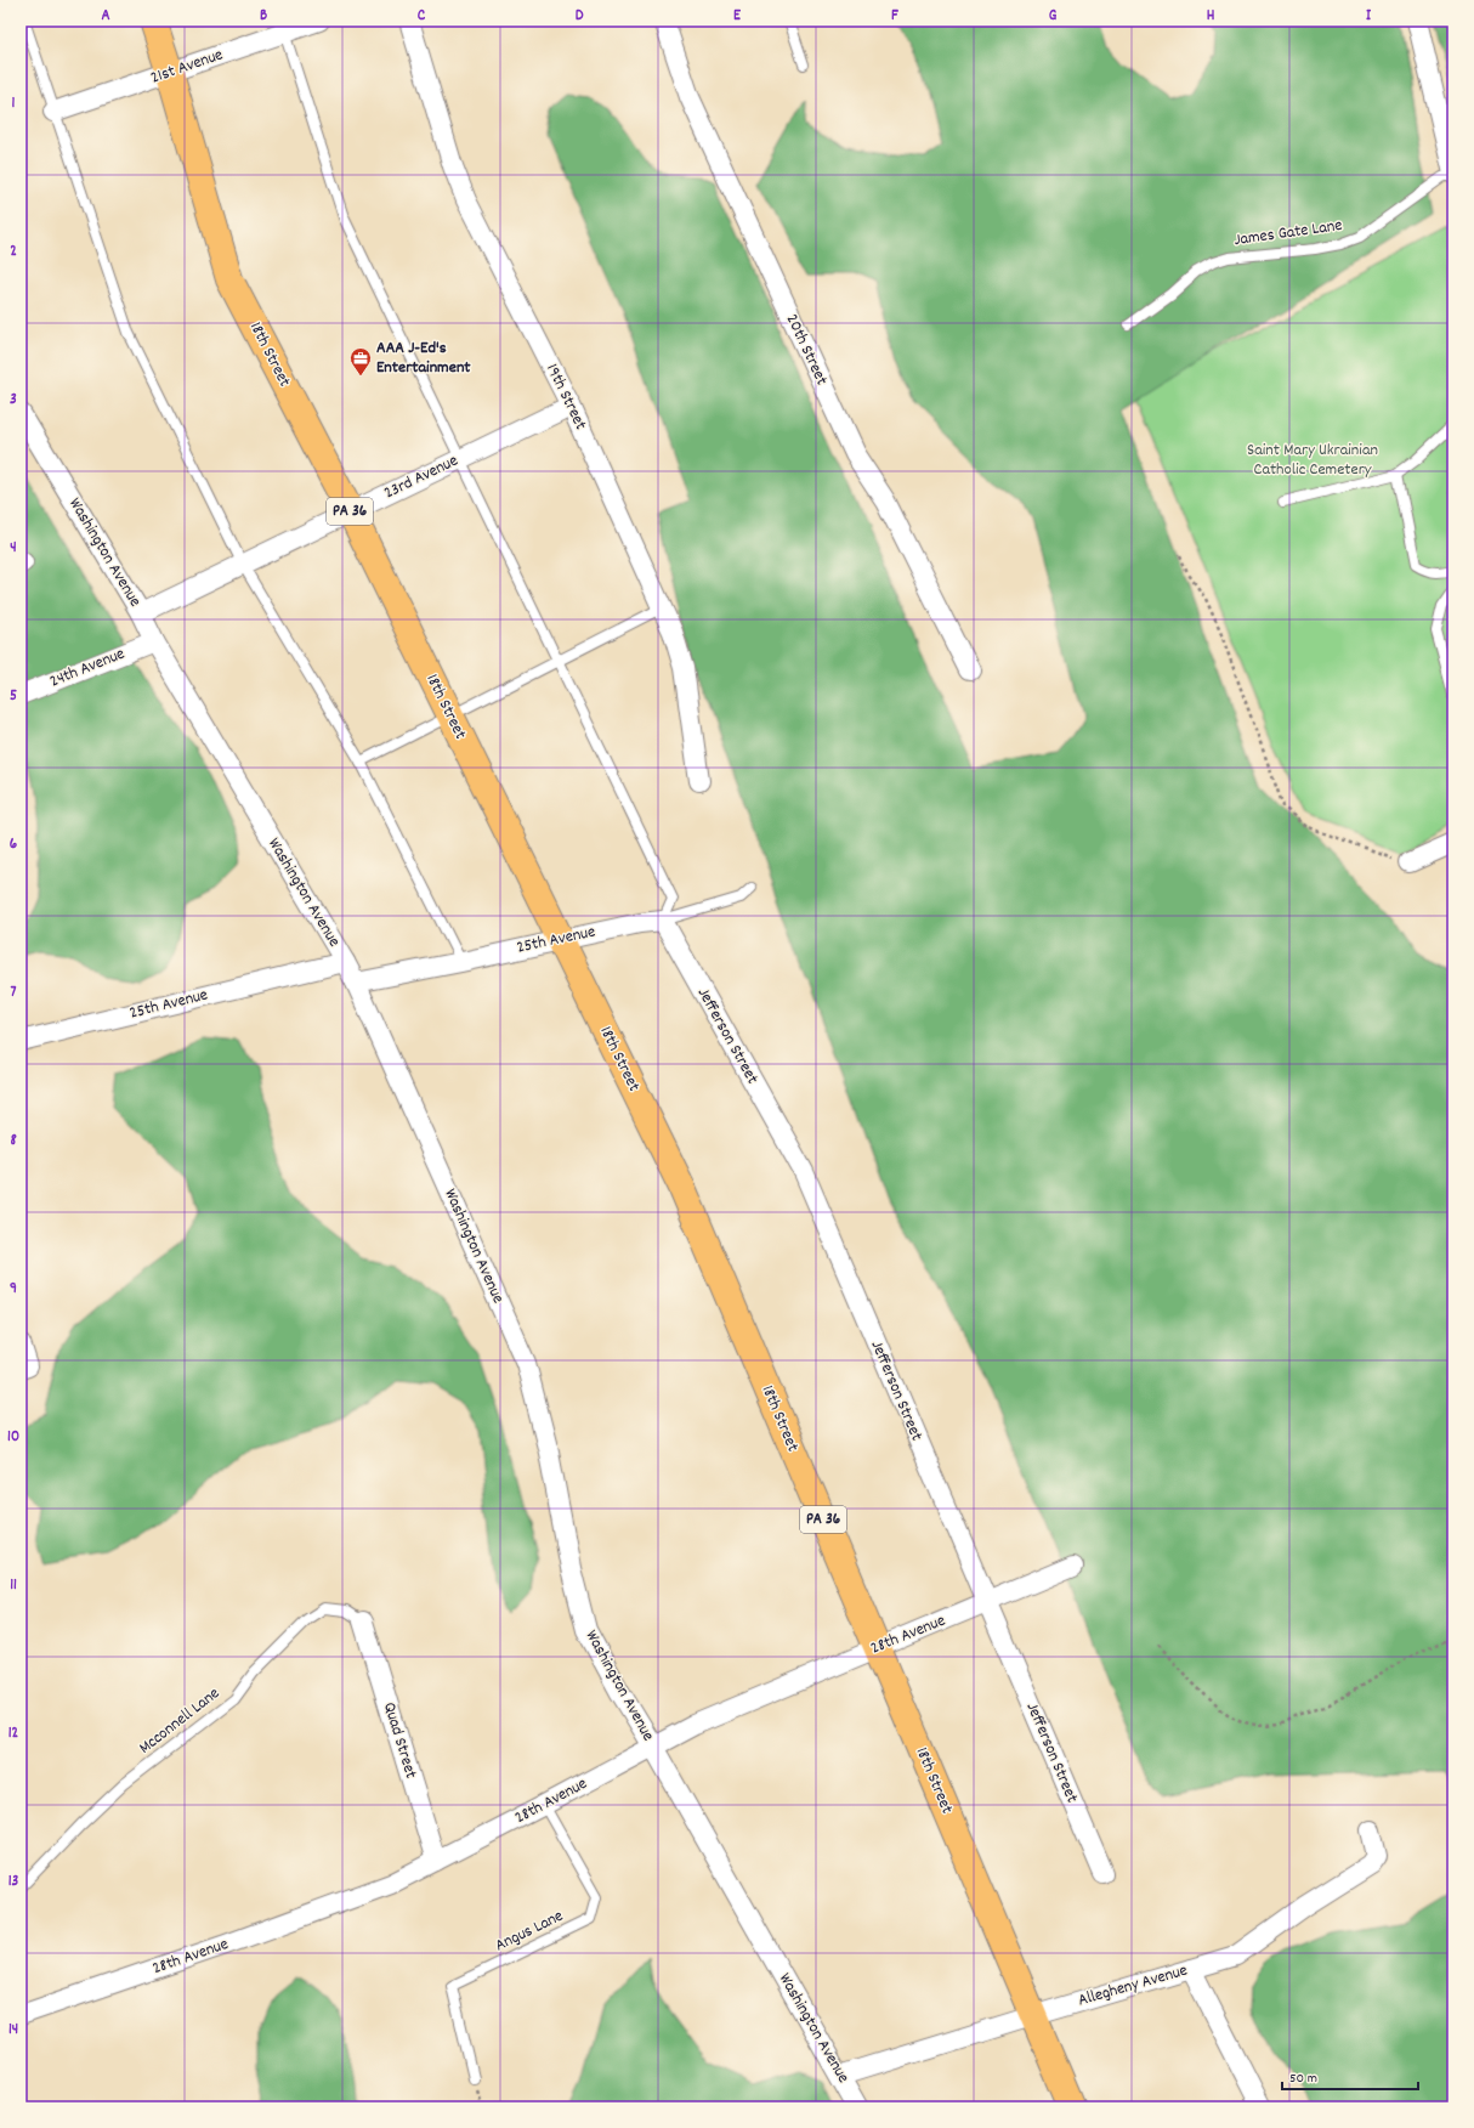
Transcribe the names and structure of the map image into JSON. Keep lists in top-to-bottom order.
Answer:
{
  "streets": {
    "main road": ["18th Street", "PA 36"],
    "street": [
      "21st Avenue",
      "20th Street",
      "19th Street",
      "23rd Avenue",
      "Washington Avenue",
      "24th Avenue",
      "25th Avenue",
      "Jefferson Street",
      "28th Avenue",
      "Quad Street",
      "Allegheny Avenue"
    ],
    "lane": ["James Gate Lane", "Mcconnell Lane", "Angus Lane"]
  },
  "crossings": [
    ["21st Avenue", "18th Street"],
    ["18th Street", "23rd Avenue"],
    ["18th Street", "25th Avenue"],
    ["18th Street", "28th Avenue"],
    ["18th Street", "Allegheny Avenue"],
    ["19th Street", "23rd Avenue"],
    ["23rd Avenue", "Washington Avenue"],
    ["Washington Avenue", "24th Avenue"],
    ["Washington Avenue", "25th Avenue"],
    ["Washington Avenue", "28th Avenue"],
    ["Washington Avenue", "Allegheny Avenue"],
    ["25th Avenue", "Jefferson Street"],
    ["Jefferson Street", "28th Avenue"],
    ["28th Avenue", "Quad Street"],
    ["28th Avenue", "Angus Lane"],
    ["Mcconnell Lane", "Quad Street"]
  ],
  "parks": ["Saint Mary Ukrainian Catholic Cemetery"],
  "places": {
    "office": ["AAA J-Ed's Entertainment"]
  },
  "scale_bar": "50 m",
  "grid": {
    "columns": [
      "A",
      "B",
      "C",
      "D",
      "E",
      "F",
      "G",
      "H",
      "I"
    ],
    "rows": [
      "1",
      "2",
      "3",
      "4",
      "5",
      "6",
      "7",
      "8",
      "9",
      "10",
      "11",
      "12",
      "13",
      "14"
    ]
  }
}
